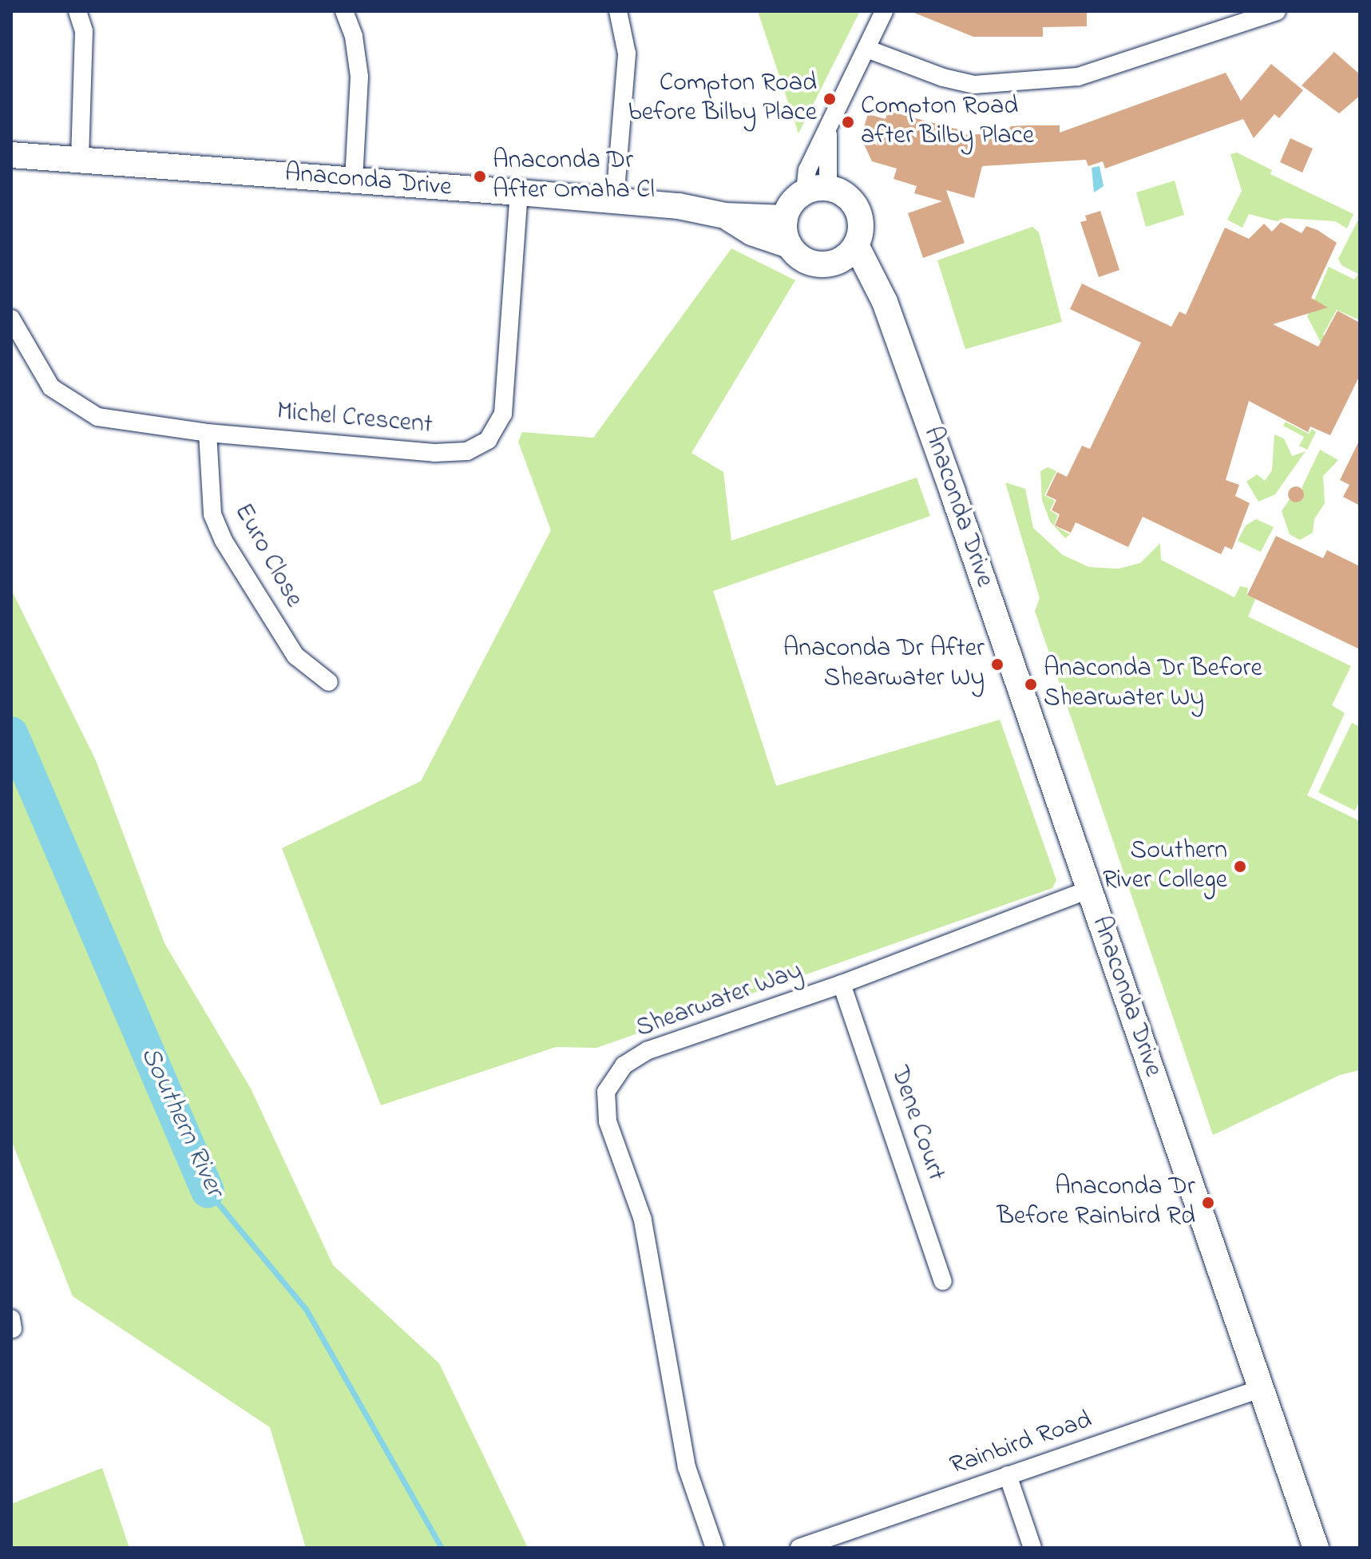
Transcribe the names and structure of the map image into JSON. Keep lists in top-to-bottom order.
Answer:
{
  "streets": {
    "main road": ["Anaconda Drive"],
    "street": [
      "Michel Crescent",
      "Euro Close",
      "Shearwater Way",
      "Dene Court",
      "Rainbird Road"
    ]
  },
  "crossings": [
    ["Anaconda Drive", "Michel Crescent"],
    ["Anaconda Drive", "Shearwater Way"],
    ["Anaconda Drive", "Rainbird Road"],
    ["Michel Crescent", "Euro Close"],
    ["Shearwater Way", "Dene Court"]
  ],
  "water": ["Southern River"],
  "places": [
    "Compton Road before Bilby Place",
    "Compton Road after Bilby Place",
    "Anaconda Dr After Omaha Cl",
    "Anaconda Dr After Shearwater Wy",
    "Anaconda Dr Before Shearwater Wy",
    "Southern River College",
    "Anaconda Dr Before Rainbird Rd"
  ]
}
